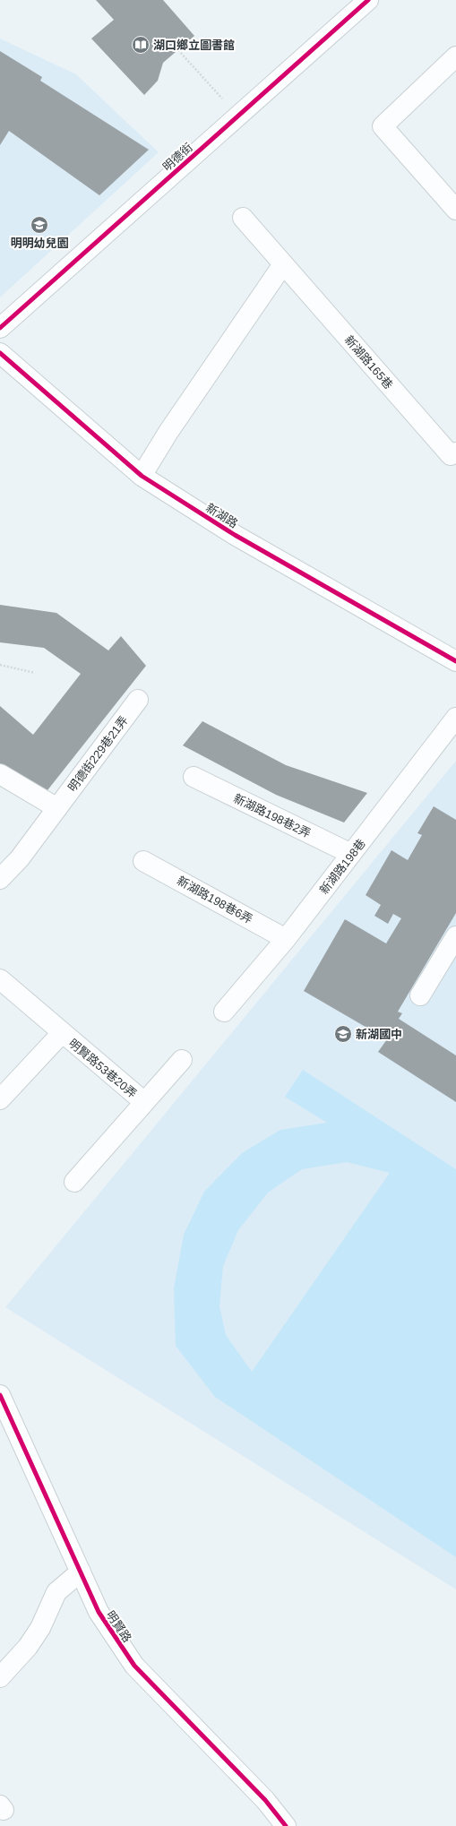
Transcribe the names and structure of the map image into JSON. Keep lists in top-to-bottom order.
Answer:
{
  "streets": {
    "street": [
      "明德街",
      "新湖路165巷",
      "新湖路",
      "明德街229巷21弄",
      "新湖路198巷2弄",
      "新湖路198巷",
      "新湖路198巷6弄",
      "明賢路53巷20弄",
      "明賢路"
    ]
  },
  "crossings": [
    ["新湖路198巷2弄", "新湖路198巷"],
    ["新湖路198巷", "新湖路198巷6弄"]
  ],
  "places": {
    "library": ["湖口鄉立圖書館"],
    "school or university": ["明明幼兒園", "新湖國中"]
  }
}
